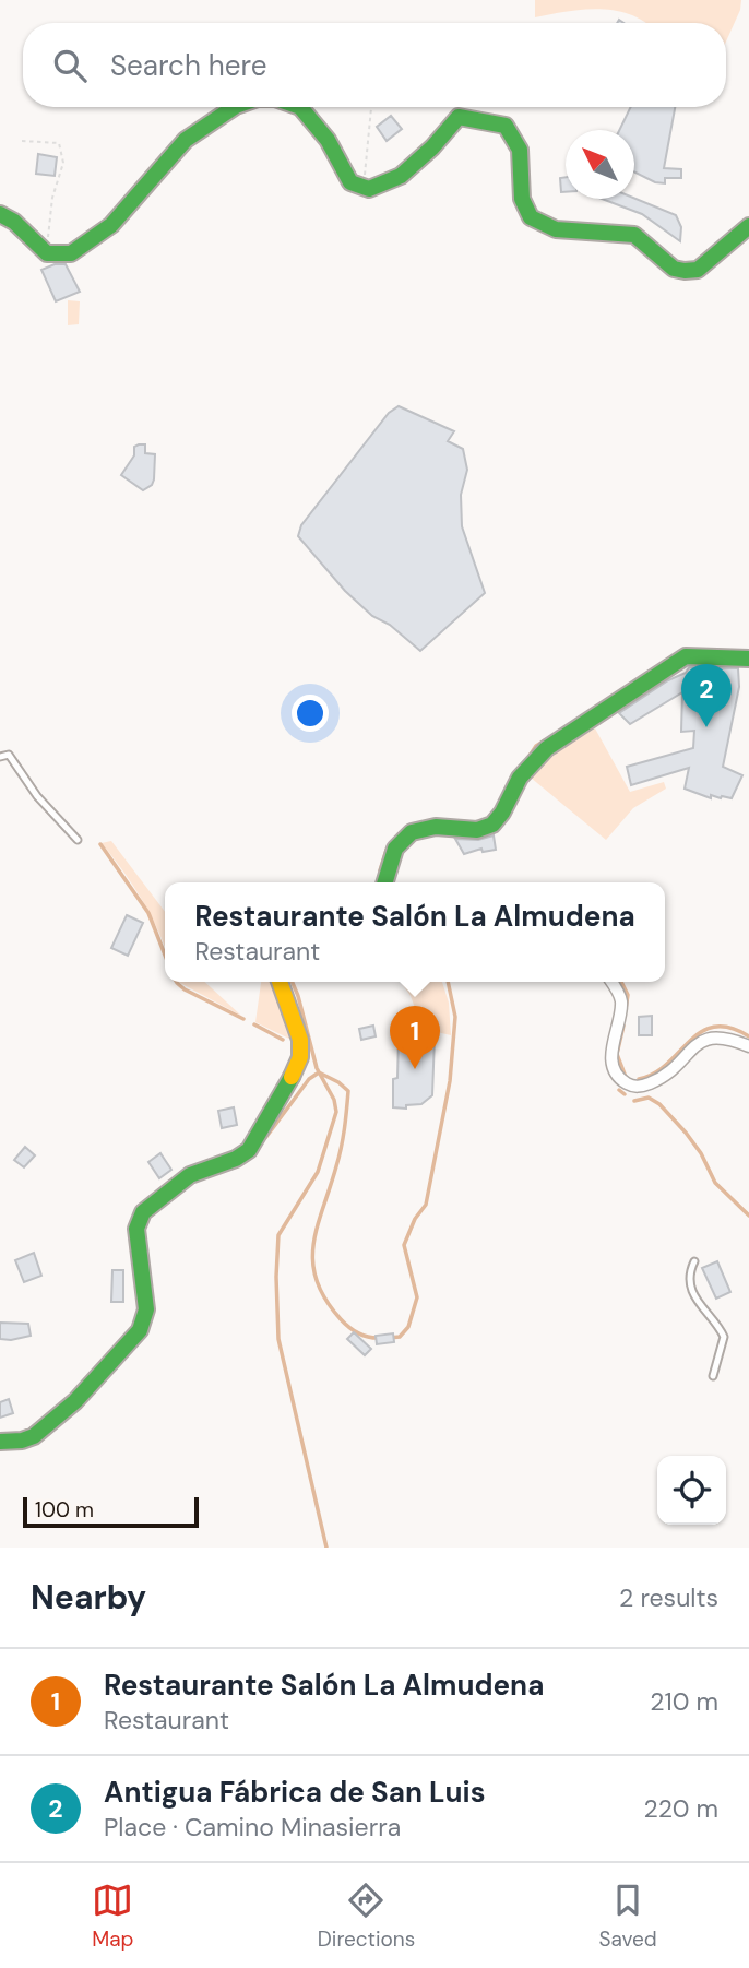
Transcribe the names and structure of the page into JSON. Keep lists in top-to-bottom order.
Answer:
{
  "scale_bar": "100 m",
  "north": "top left",
  "page": {
    "search": "Search here",
    "pins": ["2", "1"],
    "popup": ["Restaurante Salón La Almudena", "Restaurant"],
    "scale": "100 m",
    "heading": ["Nearby", "2 results"],
    "list": [
      {
        "mark": "1",
        "name": "Restaurante Salón La Almudena",
        "note": "Restaurant",
        "value": "210 m"
      },
      {
        "mark": "2",
        "name": "Antigua Fábrica de San Luis",
        "note": "Place · Camino Minasierra",
        "value": "220 m"
      }
    ],
    "nav": ["Map", "Directions", "Saved"]
  }
}
